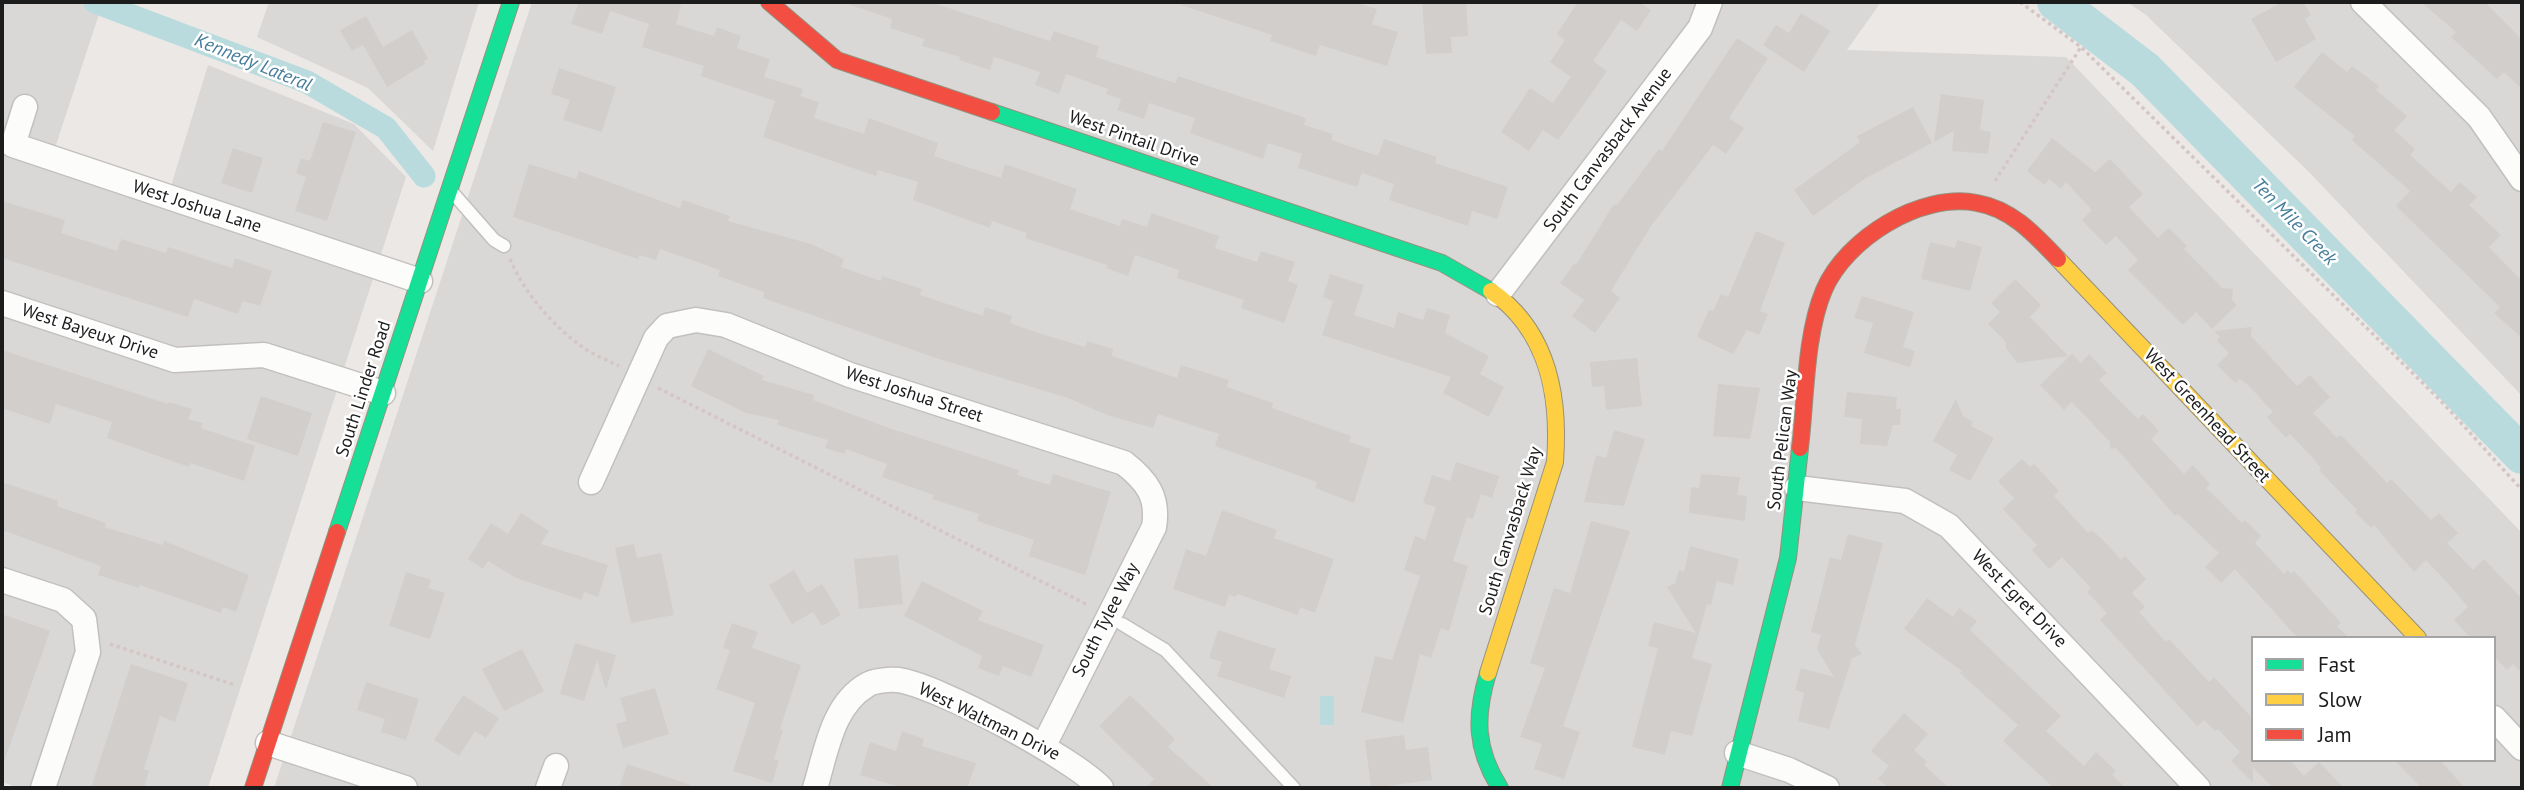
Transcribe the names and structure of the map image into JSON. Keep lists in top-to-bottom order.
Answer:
{
  "streets": {
    "street": [
      "West Pintail Drive",
      "South Canvasback Avenue",
      "West Joshua Lane",
      "West Bayeux Drive",
      "South Linder Road",
      "West Joshua Street",
      "West Greenhead Street",
      "South Pelican Way",
      "South Canvasback Way",
      "West Egret Drive",
      "South Tylee Way",
      "West Waltman Drive"
    ]
  },
  "crossings": [
    ["West Pintail Drive", "South Canvasback Avenue"],
    ["West Pintail Drive", "South Canvasback Way"],
    ["South Canvasback Avenue", "South Canvasback Way"],
    ["West Joshua Lane", "South Linder Road"],
    ["West Bayeux Drive", "South Linder Road"],
    ["West Joshua Street", "South Tylee Way"],
    ["West Greenhead Street", "South Pelican Way"],
    ["South Pelican Way", "West Egret Drive"],
    ["South Tylee Way", "West Waltman Drive"]
  ],
  "water": ["Kennedy Lateral", "Ten Mile Creek"],
  "legend": ["Fast", "Slow", "Jam"]
}
